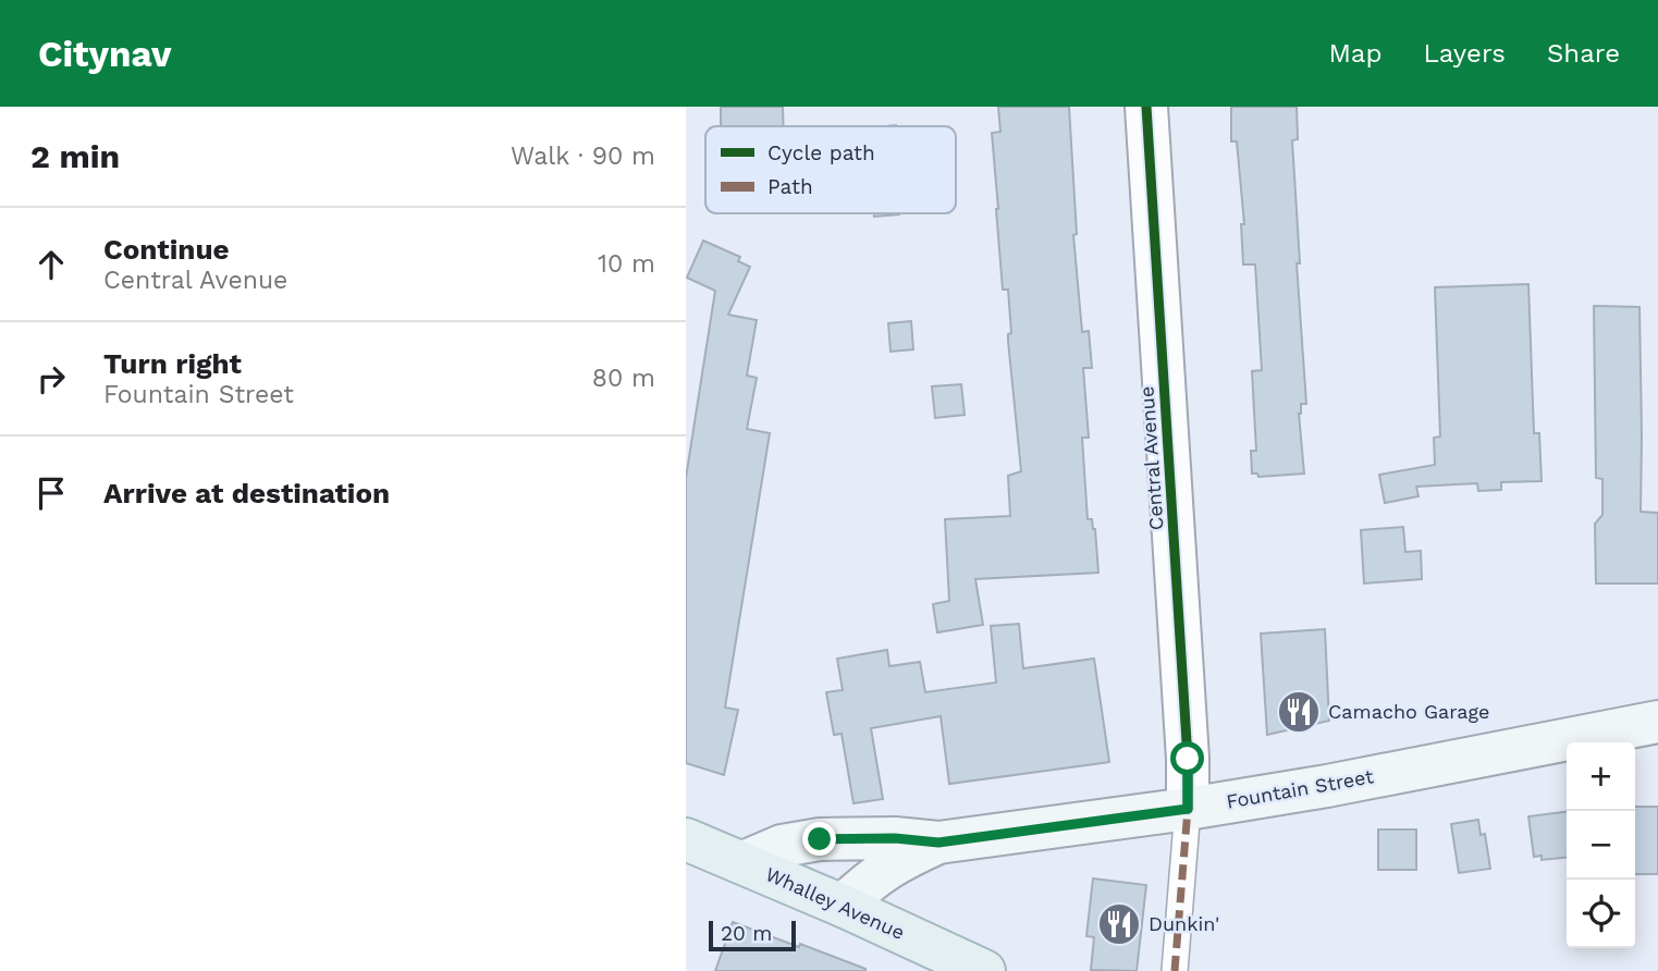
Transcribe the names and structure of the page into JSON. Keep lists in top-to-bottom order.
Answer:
{
  "streets": {
    "main road": ["Fountain Street", "Whalley Avenue"],
    "street": ["Central Avenue"]
  },
  "crossings": [
    ["Central Avenue", "Fountain Street"],
    ["Fountain Street", "Whalley Avenue"]
  ],
  "places": {
    "restaurant": ["Camacho Garage", "Dunkin'"]
  },
  "legend": ["Cycle path", "Path"],
  "scale_bar": "20 m",
  "page": {
    "header": "Citynav",
    "nav": ["Map", "Layers", "Share"],
    "heading": ["2 min", "Walk · 90 m"],
    "list": [
      ["Continue", "Central Avenue", "10 m"],
      ["Turn right", "Fountain Street", "80 m"],
      "Arrive at destination"
    ],
    "map_buttons": ["+", "−"],
    "scale": "20 m"
  }
}
